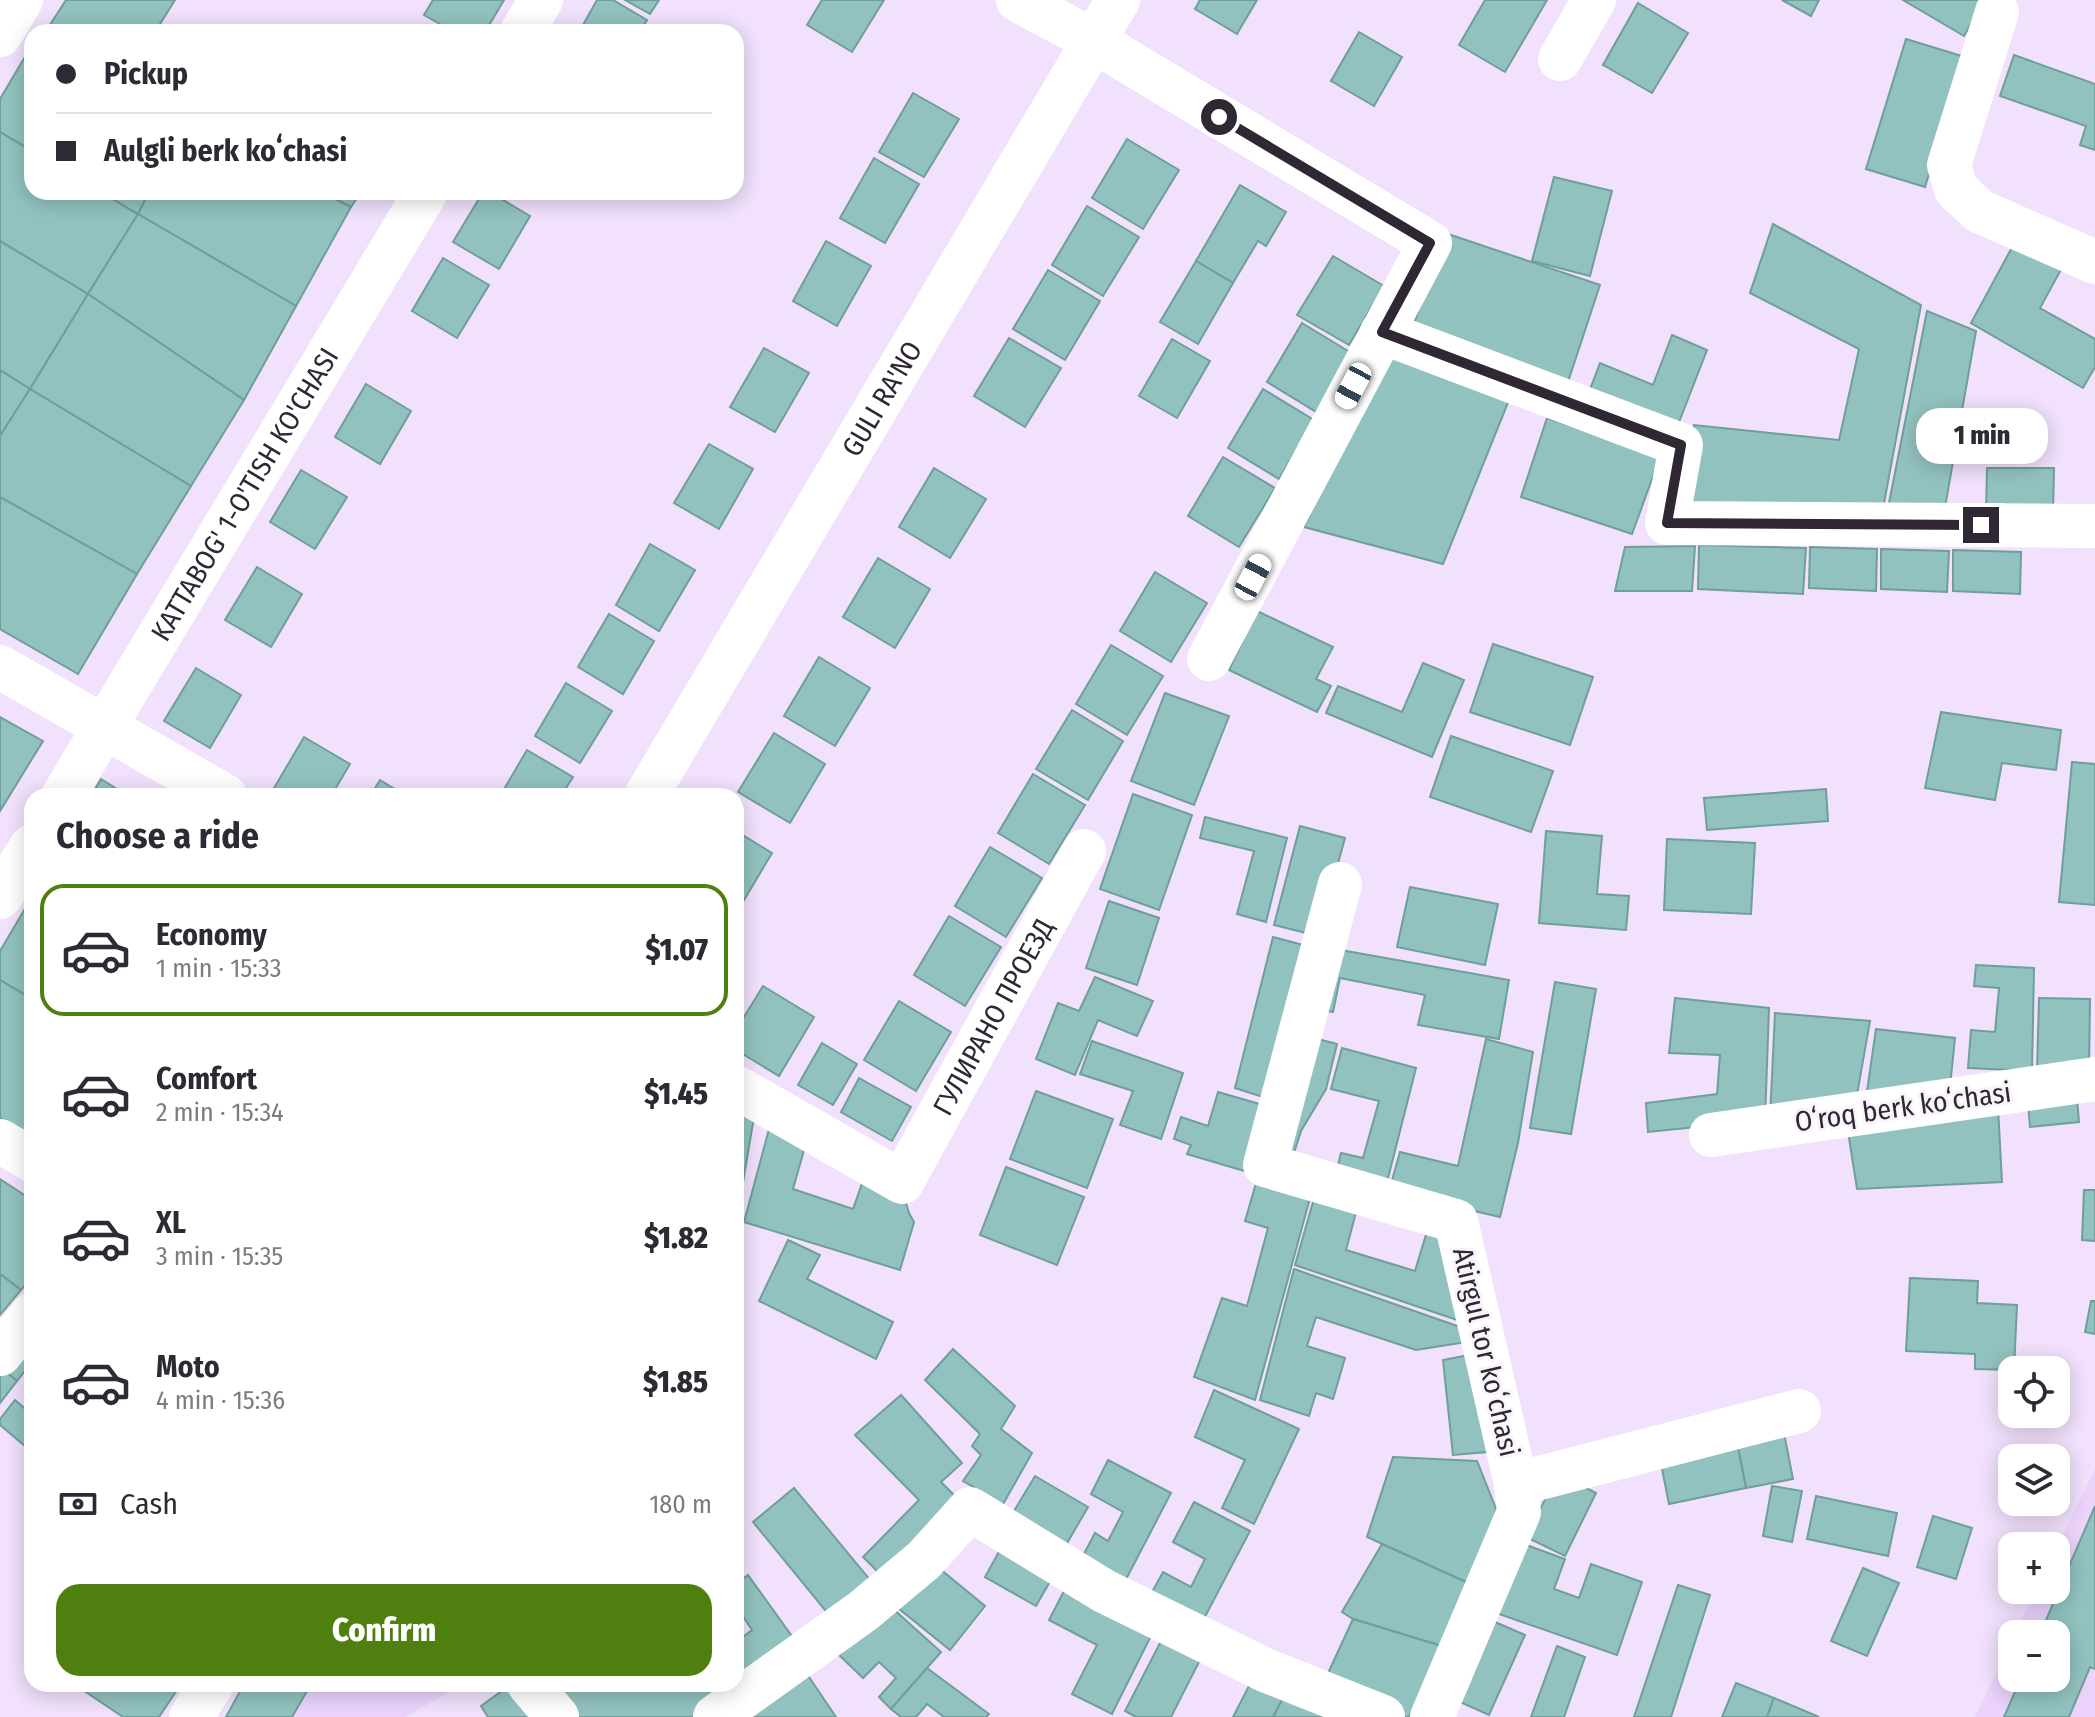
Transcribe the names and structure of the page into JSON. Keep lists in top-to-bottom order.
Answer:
{
  "streets": {
    "street": [
      "GULI RA'NO",
      "KATTABOG' 1-O'TISH KO'CHASI",
      "ГУЛИРАНО ПРОЕЗД",
      "Oʻroq berk koʻchasi",
      "Atirgul tor koʻchasi"
    ]
  },
  "page": {
    "banner": ["Pickup", "Aulgli berk koʻchasi"],
    "bubble": "1 min",
    "heading": "Choose a ride",
    "list": [
      {
        "name": "Economy",
        "note": "1 min · 15:33",
        "value": "$1.07"
      },
      {
        "name": "Comfort",
        "note": "2 min · 15:34",
        "value": "$1.45"
      },
      {
        "name": "XL",
        "note": "3 min · 15:35",
        "value": "$1.82"
      },
      {
        "name": "Moto",
        "note": "4 min · 15:36",
        "value": "$1.85"
      }
    ],
    "map_buttons": ["+", "−"],
    "pay": ["Cash", "180 m"],
    "buttons": "Confirm"
  }
}
